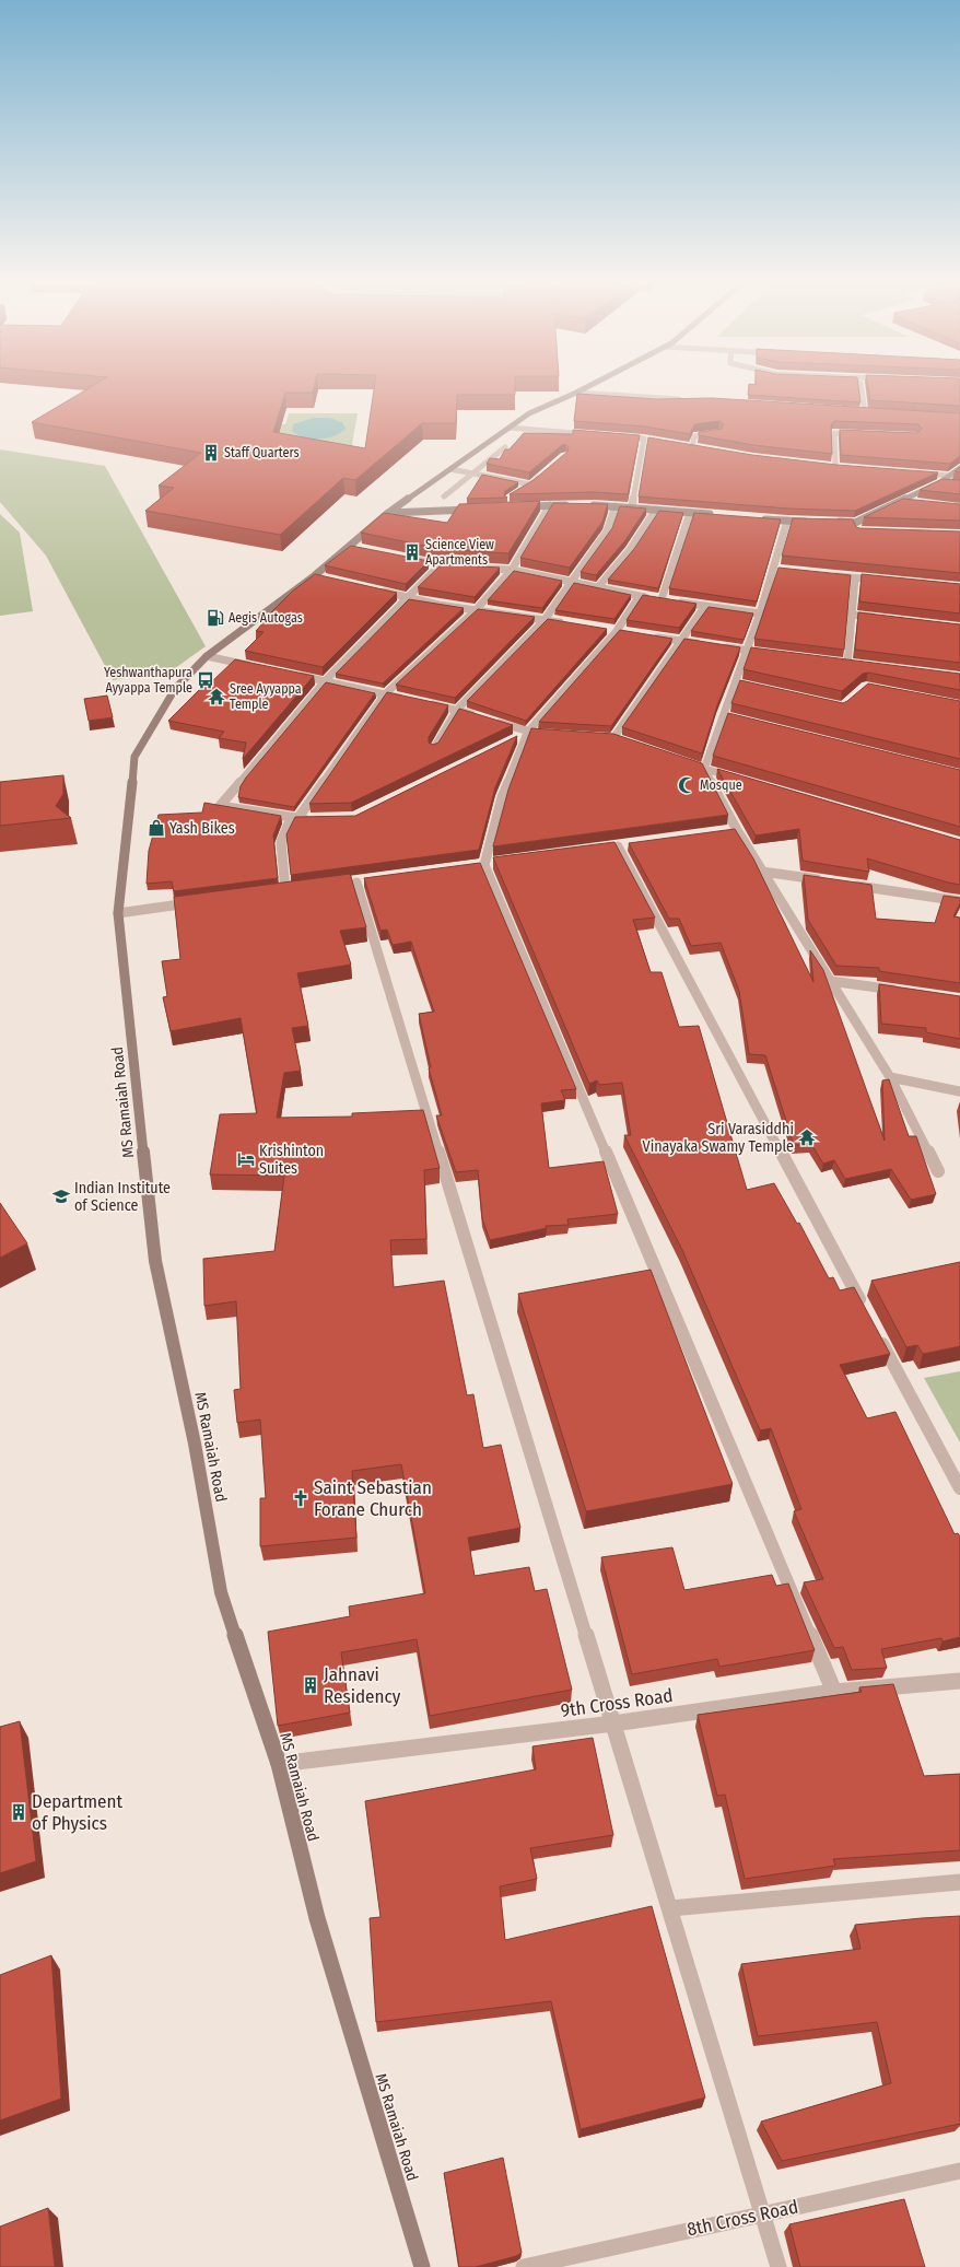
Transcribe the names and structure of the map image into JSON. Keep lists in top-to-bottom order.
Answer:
{
  "streets": {
    "main road": ["MS Ramaiah Road"],
    "street": ["9th Cross Road", "8th Cross Road"]
  },
  "crossings": [
    ["MS Ramaiah Road", "9th Cross Road"]
  ],
  "places": {
    "building": [
      "Staff Quarters",
      "Science View Apartments",
      "Jahnavi Residency",
      "Department of Physics"
    ],
    "fuel station": ["Aegis Autogas"],
    "bus stop": ["Yeshwanthapura Ayyappa Temple"],
    "temple": ["Sree Ayyappa Temple", "Sri Varasiddhi Vinayaka Swamy Temple"],
    "mosque": ["Mosque"],
    "shop": ["Yash Bikes"],
    "hotel": ["Krishinton Suites"],
    "school or university": ["Indian Institute of Science"],
    "church": ["Saint Sebastian Forane Church"]
  }
}
